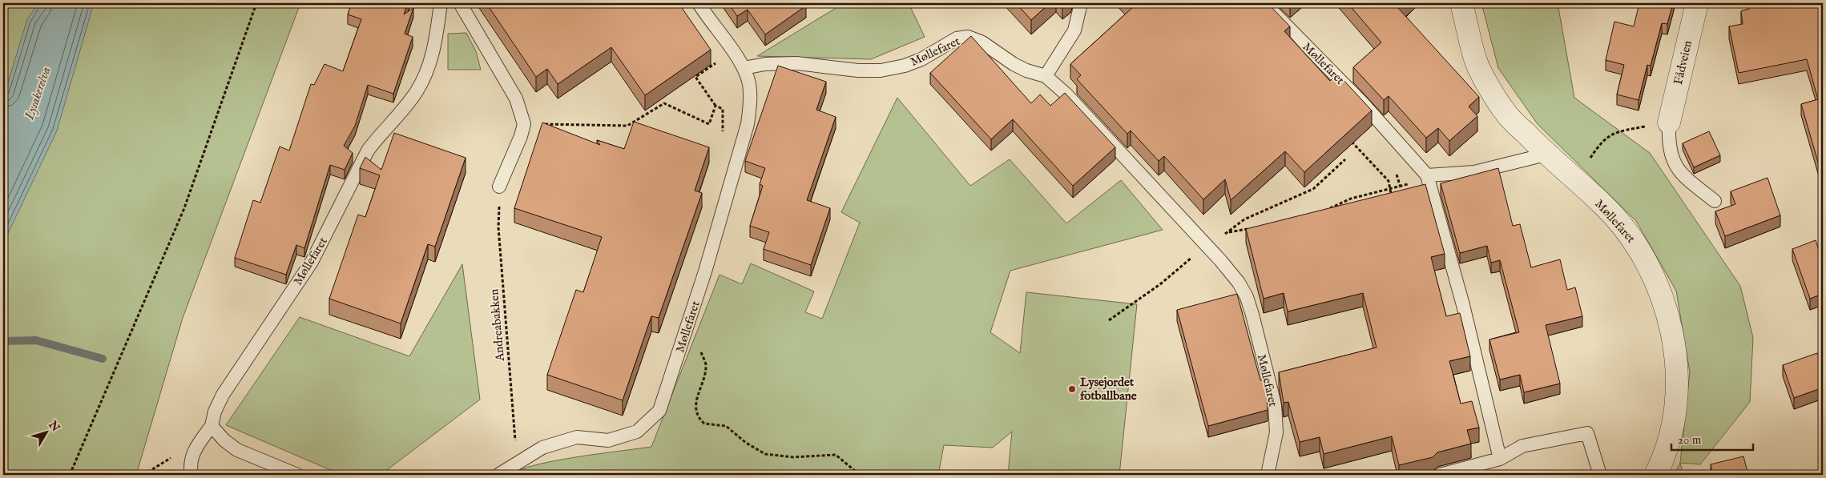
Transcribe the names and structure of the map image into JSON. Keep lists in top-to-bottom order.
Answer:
{
  "streets": {
    "street": ["Møllefaret", "Fådveien"],
    "path": ["Andreabakken"]
  },
  "crossings": [
    ["Møllefaret", "Andreabakken"]
  ],
  "water": ["Lysakerelva"],
  "places": ["Lysejordet fotballbane"],
  "scale_bar": "20 m",
  "north": "top right"
}
